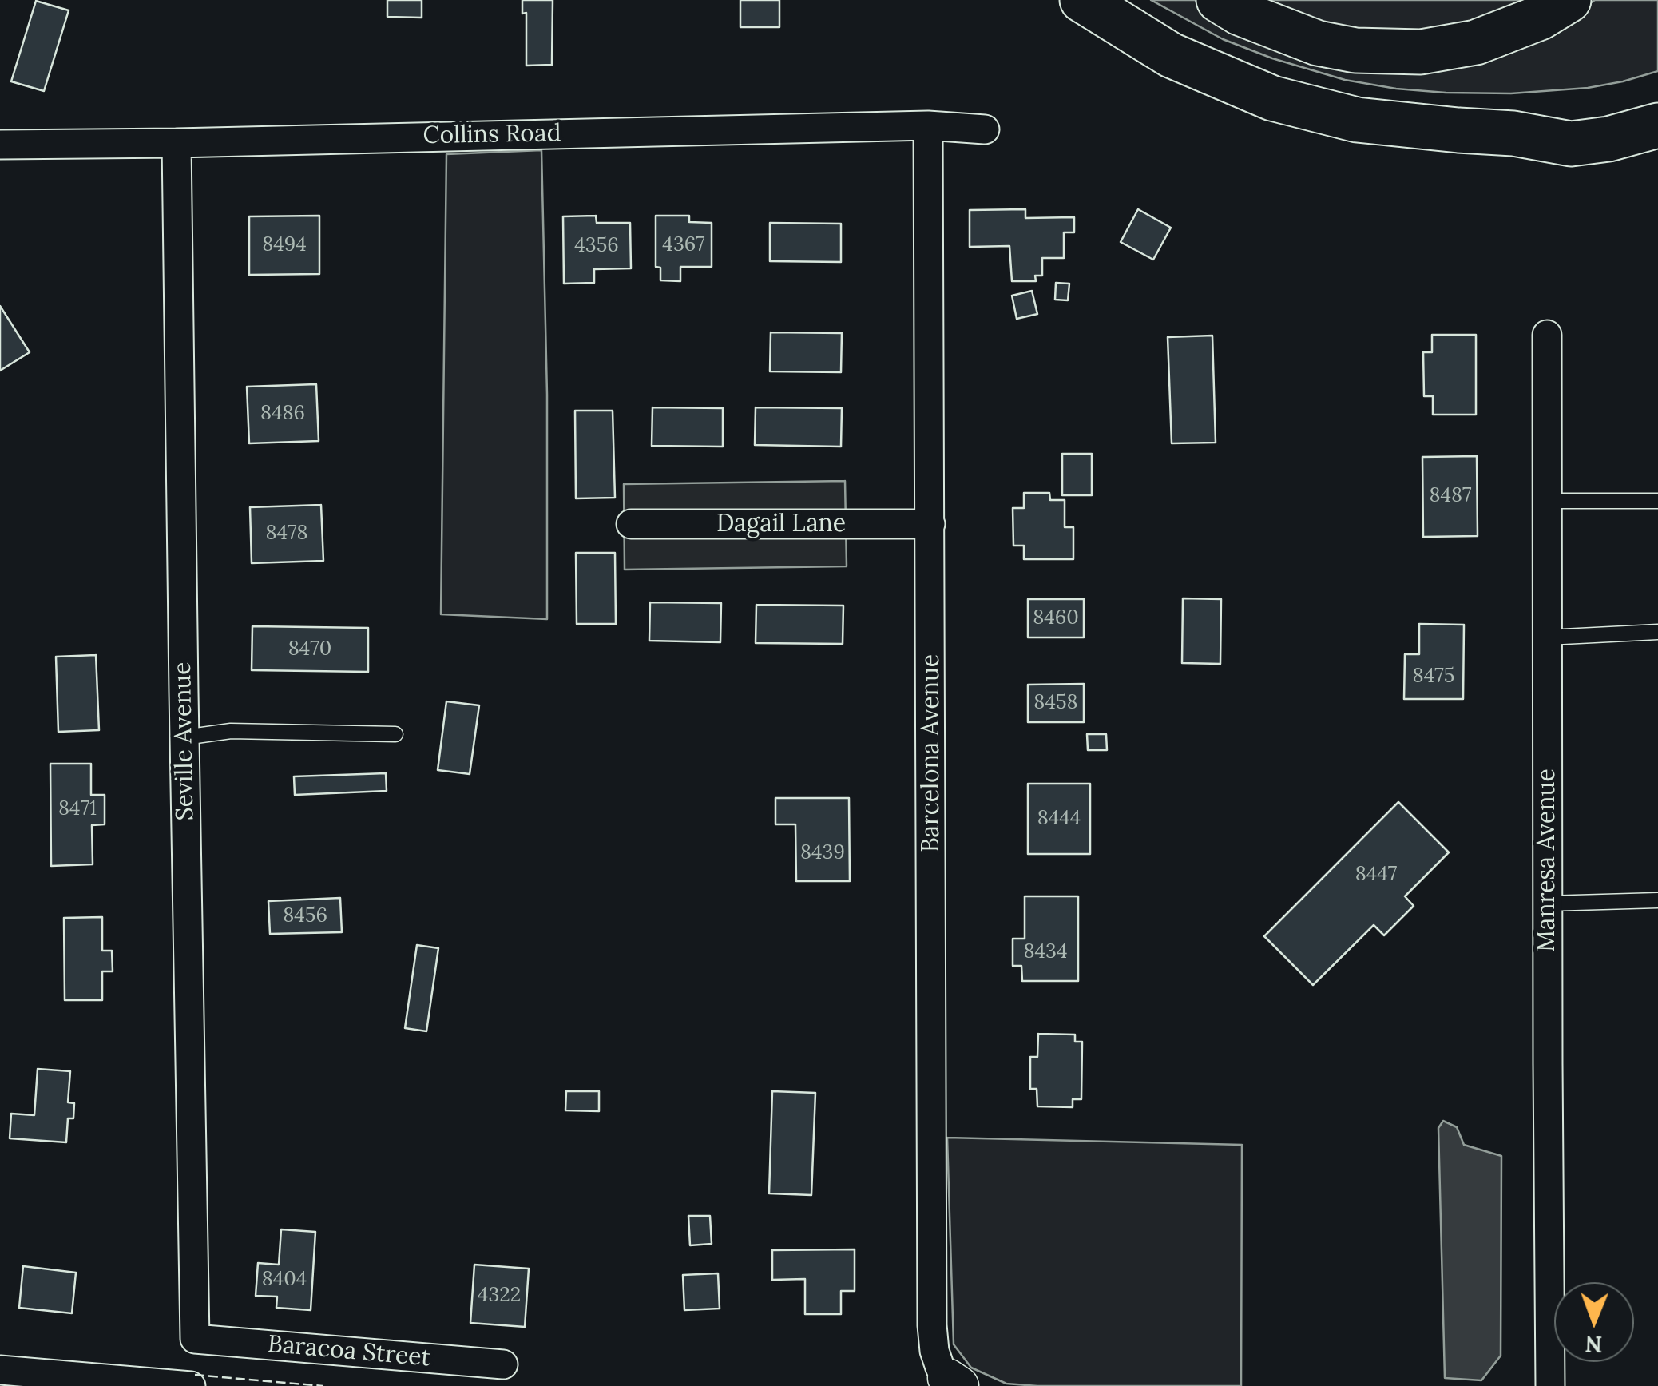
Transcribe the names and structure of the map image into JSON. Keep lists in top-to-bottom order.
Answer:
{
  "streets": {
    "street": [
      "Collins Road",
      "Dagail Lane",
      "Seville Avenue",
      "Barcelona Avenue",
      "Manresa Avenue",
      "Baracoa Street"
    ]
  },
  "crossings": [
    ["Collins Road", "Seville Avenue"],
    ["Collins Road", "Barcelona Avenue"],
    ["Dagail Lane", "Barcelona Avenue"],
    ["Seville Avenue", "Baracoa Street"]
  ],
  "house_numbers": [
    "8494",
    "4367",
    "4356",
    "8486",
    "8487",
    "8478",
    "8460",
    "8470",
    "8475",
    "8458",
    "8471",
    "8444",
    "8439",
    "8447",
    "8456",
    "8434",
    "8404",
    "4322"
  ],
  "north": "bottom"
}
